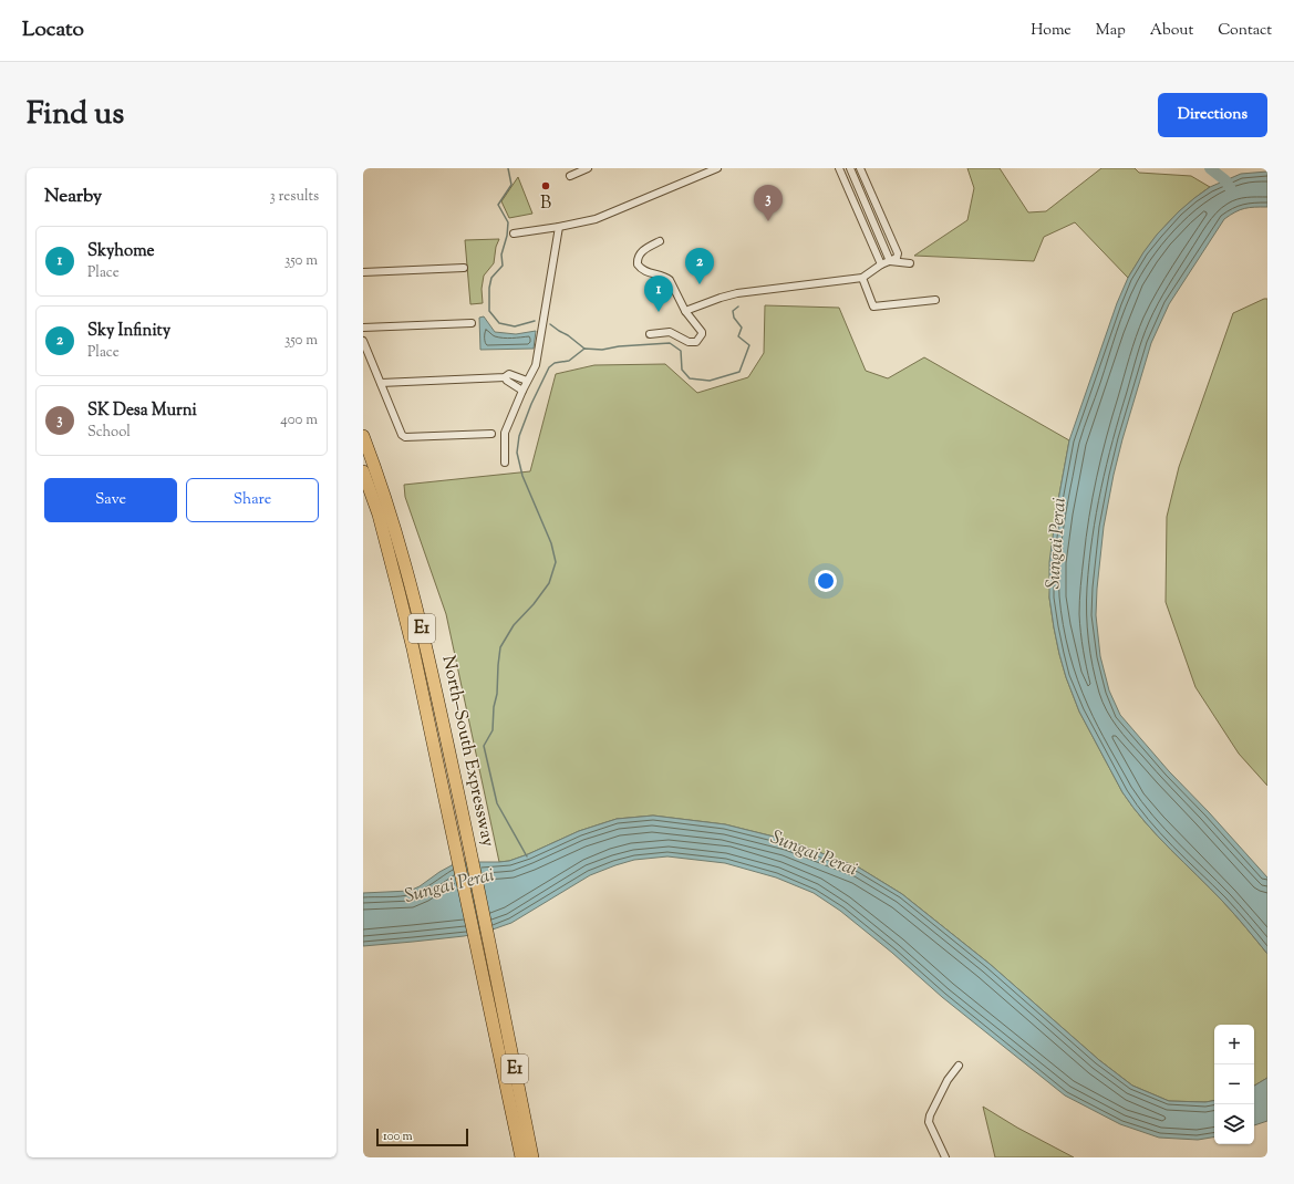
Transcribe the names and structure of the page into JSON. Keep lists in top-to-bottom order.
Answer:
{
  "streets": {
    "highway": ["E1", "North–South Expressway"]
  },
  "water": ["Sungai Perai"],
  "places": ["B"],
  "scale_bar": "100 m",
  "page": {
    "header": "Locato",
    "nav": [
      "Home",
      "Map",
      "About",
      "Contact"
    ],
    "title": "Find us",
    "buttons": [
      "Directions",
      ["Save", "Share"]
    ],
    "heading": ["Nearby", "3 results"],
    "pins": ["3", "2", "1"],
    "list": [
      {
        "mark": "1",
        "name": "Skyhome",
        "note": "Place",
        "value": "350 m"
      },
      {
        "mark": "2",
        "name": "Sky Infinity",
        "note": "Place",
        "value": "350 m"
      },
      {
        "mark": "3",
        "name": "SK Desa Murni",
        "note": "School",
        "value": "400 m"
      }
    ],
    "map_buttons": ["+", "−"],
    "scale": "100 m"
  }
}
